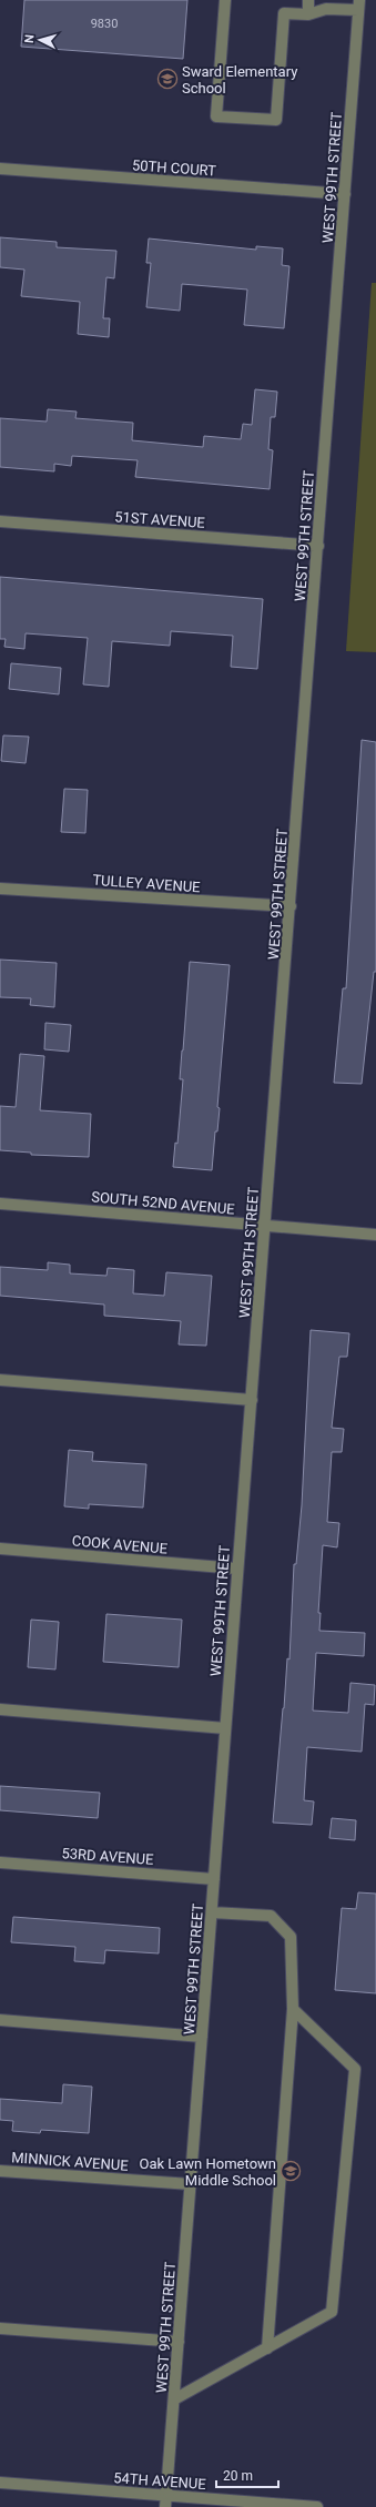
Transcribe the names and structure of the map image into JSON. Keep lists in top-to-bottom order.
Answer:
{
  "streets": {
    "street": [
      "50TH COURT",
      "WEST 99TH STREET",
      "51ST AVENUE",
      "TULLEY AVENUE",
      "SOUTH 52ND AVENUE",
      "COOK AVENUE",
      "53RD AVENUE",
      "MINNICK AVENUE",
      "54TH AVENUE"
    ]
  },
  "crossings": [
    ["50TH COURT", "WEST 99TH STREET"],
    ["WEST 99TH STREET", "51ST AVENUE"],
    ["WEST 99TH STREET", "TULLEY AVENUE"],
    ["WEST 99TH STREET", "SOUTH 52ND AVENUE"],
    ["WEST 99TH STREET", "COOK AVENUE"],
    ["WEST 99TH STREET", "53RD AVENUE"],
    ["WEST 99TH STREET", "MINNICK AVENUE"],
    ["WEST 99TH STREET", "54TH AVENUE"]
  ],
  "places": {
    "school or university": ["Sward Elementary School", "Oak Lawn Hometown Middle School"]
  },
  "house_numbers": ["9830"],
  "scale_bar": "20 m",
  "north": "left"
}
